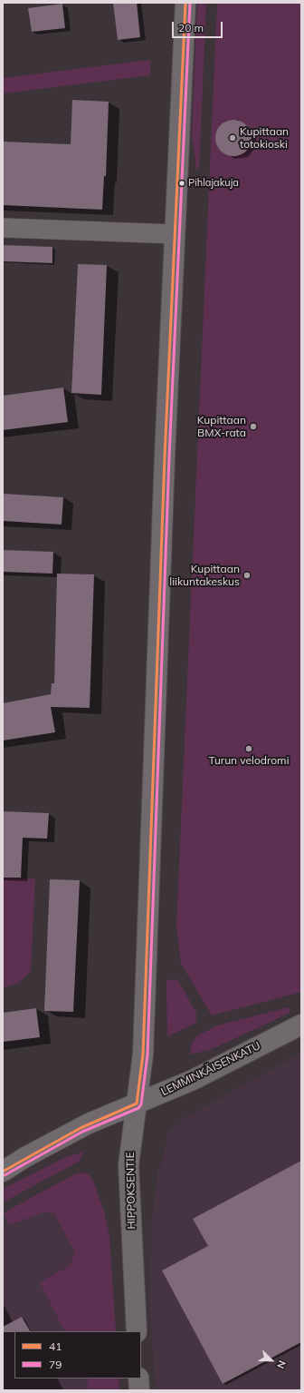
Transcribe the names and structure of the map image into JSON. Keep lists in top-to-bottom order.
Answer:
{
  "streets": {
    "street": ["LEMMINKÄISENKATU", "HIPPOKSENTIE"]
  },
  "crossings": [
    ["LEMMINKÄISENKATU", "HIPPOKSENTIE"]
  ],
  "places": [
    "Kupittaan totokioski",
    "Pihlajakuja",
    "Kupittaan BMX-rata",
    "Kupittaan liikuntakeskus",
    "Turun velodromi"
  ],
  "lines": ["transit line 41", "transit line 79"],
  "legend": ["41", "79"],
  "scale_bar": "20 m",
  "north": "bottom right"
}
